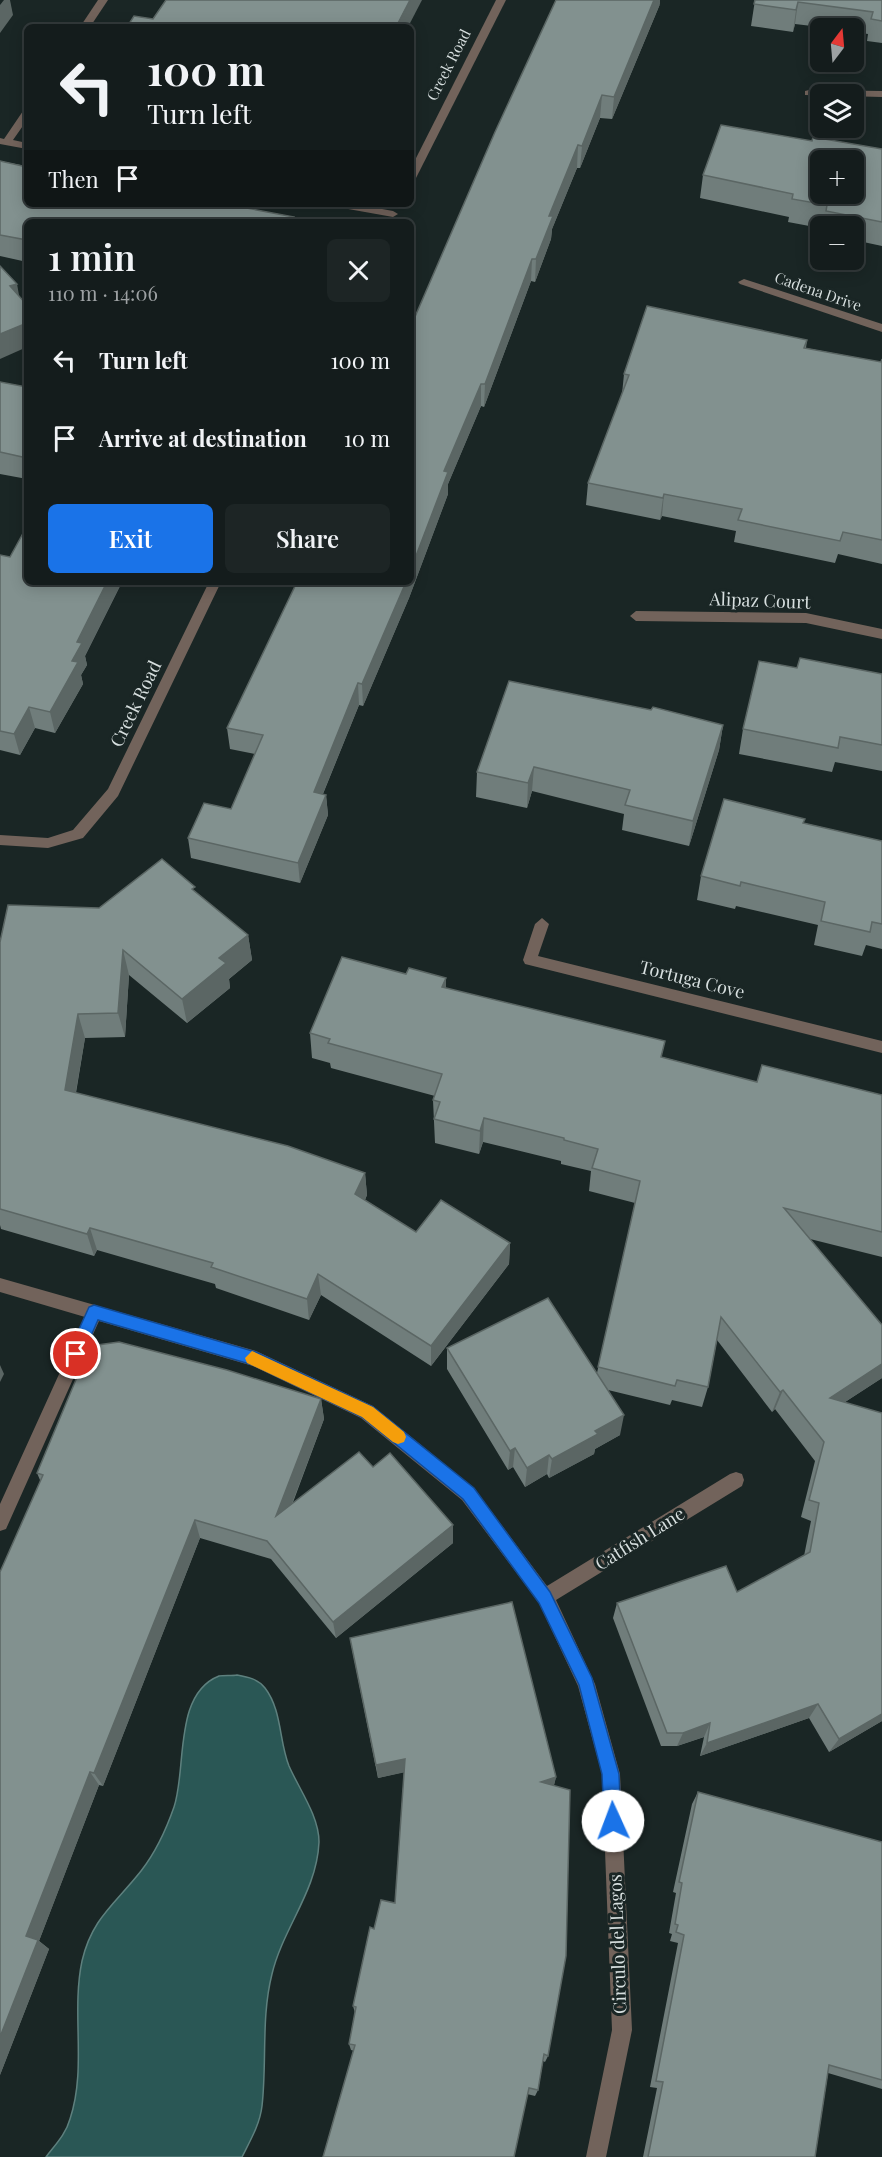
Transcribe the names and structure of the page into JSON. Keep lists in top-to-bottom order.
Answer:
{
  "streets": {
    "street": [
      "Creek Road",
      "Cadena Drive",
      "Alipaz Court",
      "Tortuga Cove",
      "Catfish Lane",
      "Circulo del Lagos"
    ]
  },
  "crossings": [
    ["Catfish Lane", "Circulo del Lagos"]
  ],
  "north": "top",
  "page": {
    "map_buttons": ["+", "−"],
    "turn": ["100 m", "Turn left"],
    "then": "Then",
    "heading": ["1 min", "110 m · 14:06"],
    "list": [
      {
        "name": "Turn left",
        "value": "100 m"
      },
      {
        "name": "Arrive at destination",
        "value": "10 m"
      }
    ],
    "buttons": ["Exit", "Share"]
  }
}
